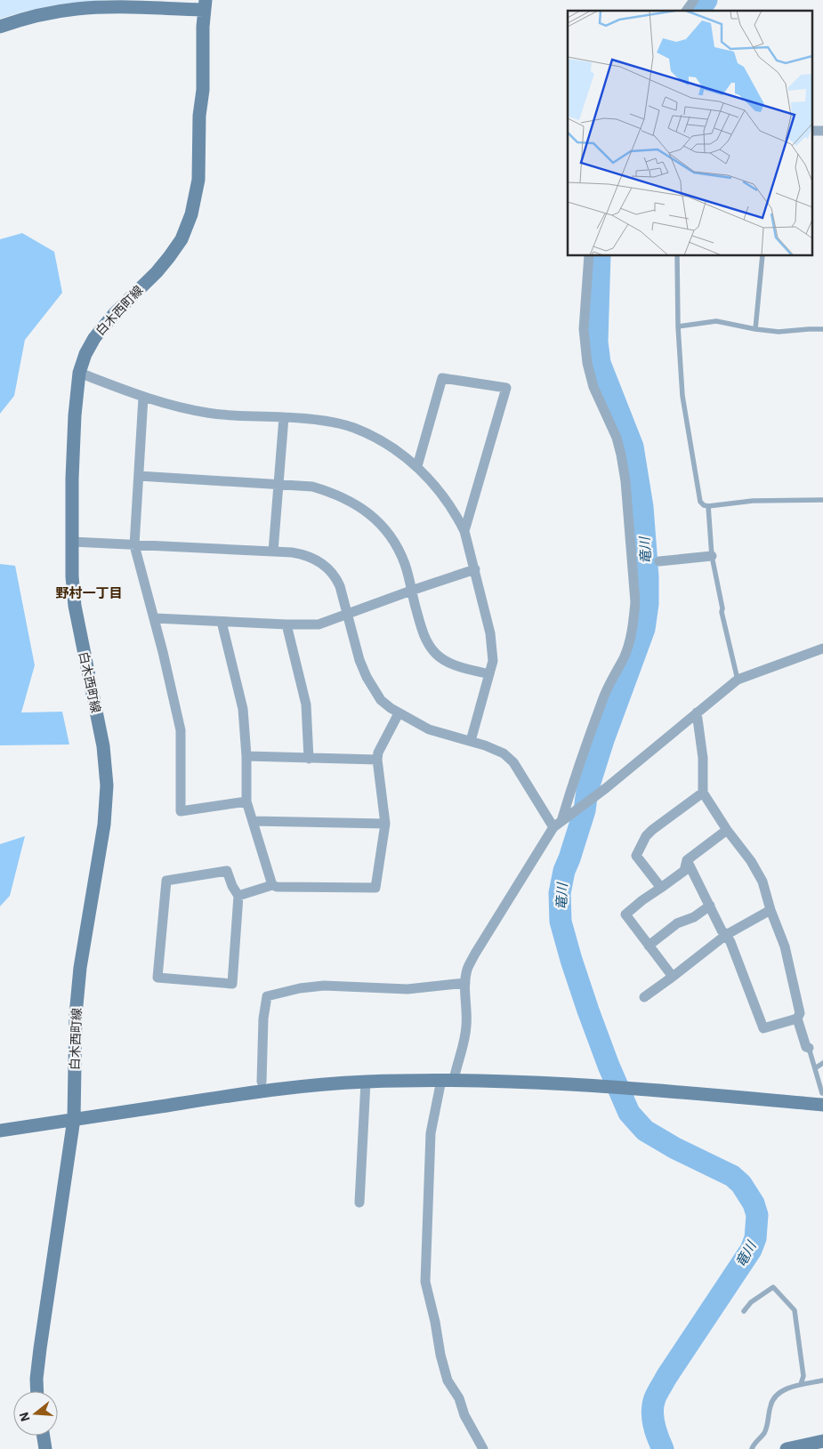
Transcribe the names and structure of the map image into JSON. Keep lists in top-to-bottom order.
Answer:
{
  "streets": {
    "main road": ["白木西町線"]
  },
  "districts": ["野村一丁目"],
  "water": ["竜川"],
  "north": "left"
}
